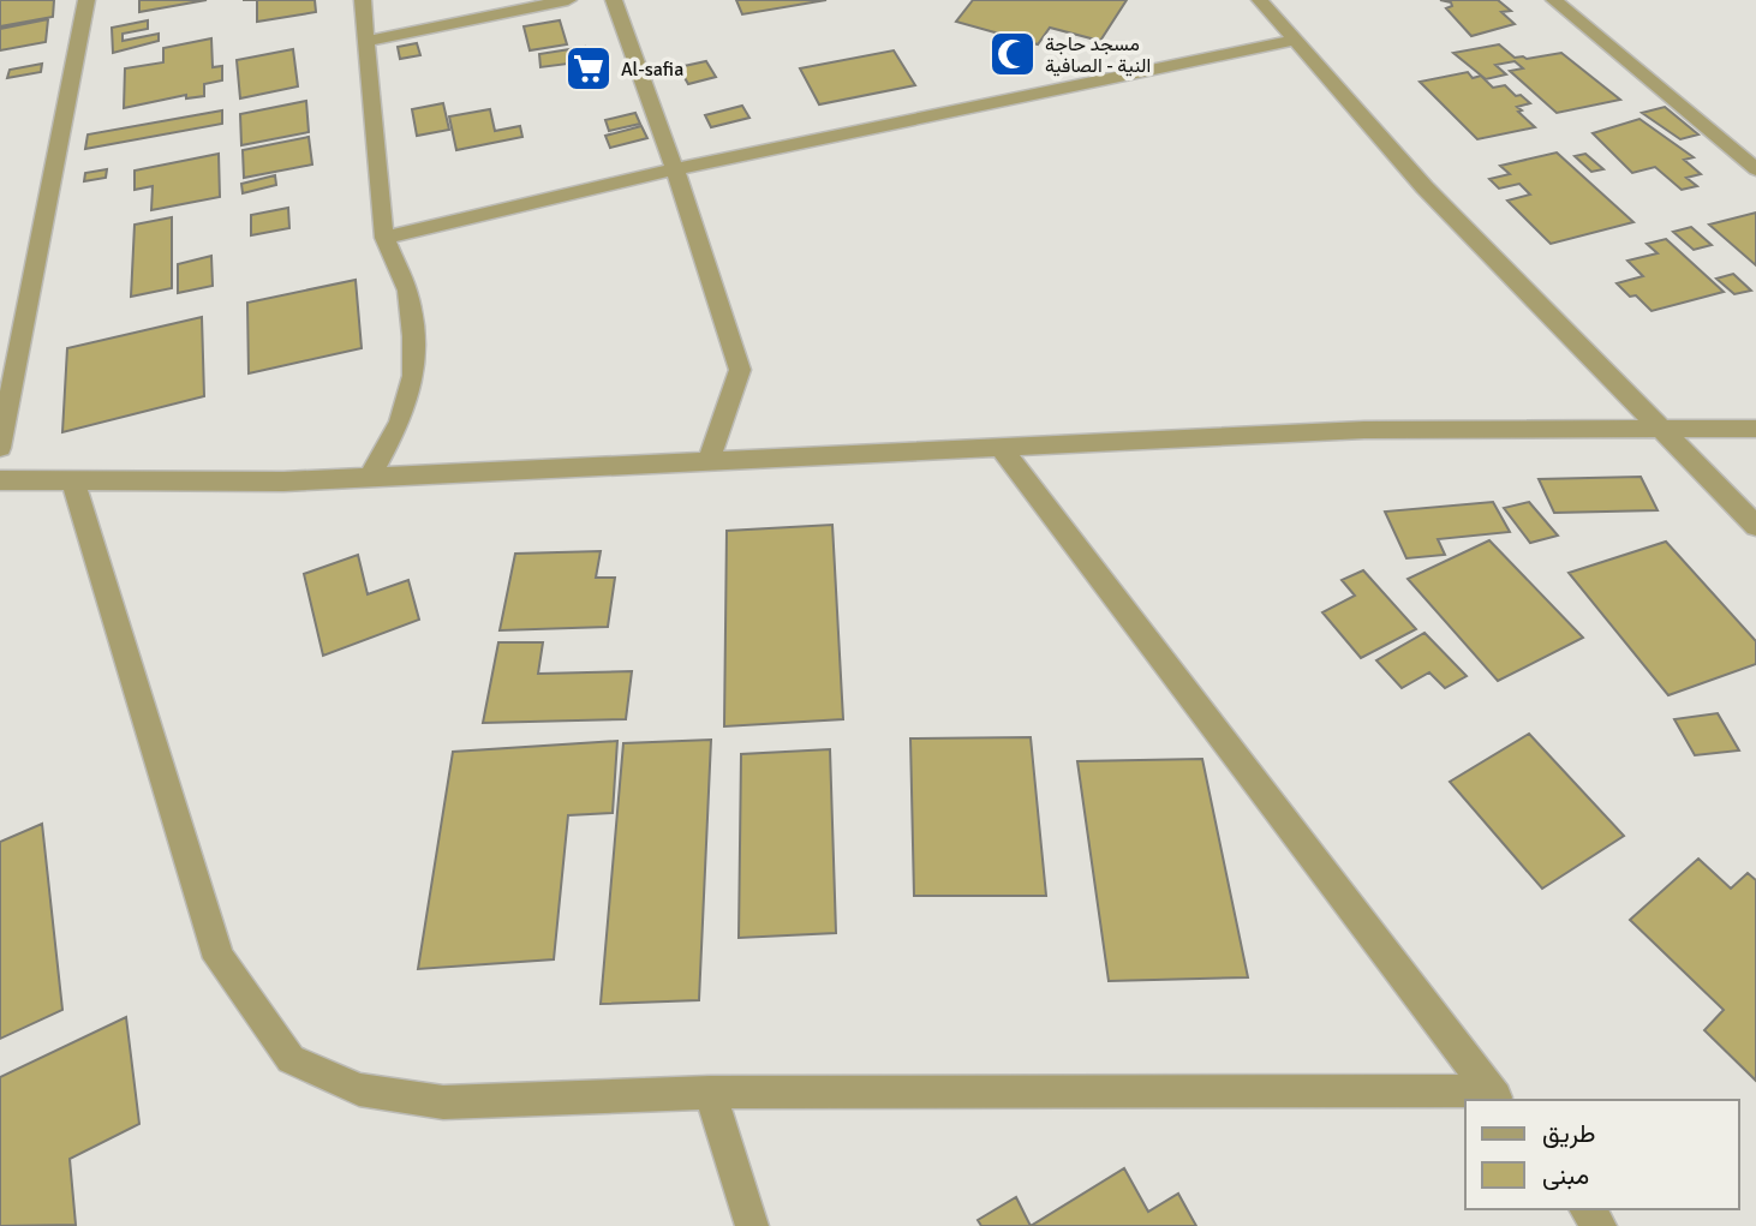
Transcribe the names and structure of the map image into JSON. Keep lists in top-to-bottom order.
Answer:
{
  "places": {
    "mosque": ["مسجد حاجة النية - الصافية"],
    "supermarket": ["Al-safia"]
  },
  "legend": ["طريق", "مبنى"]
}
